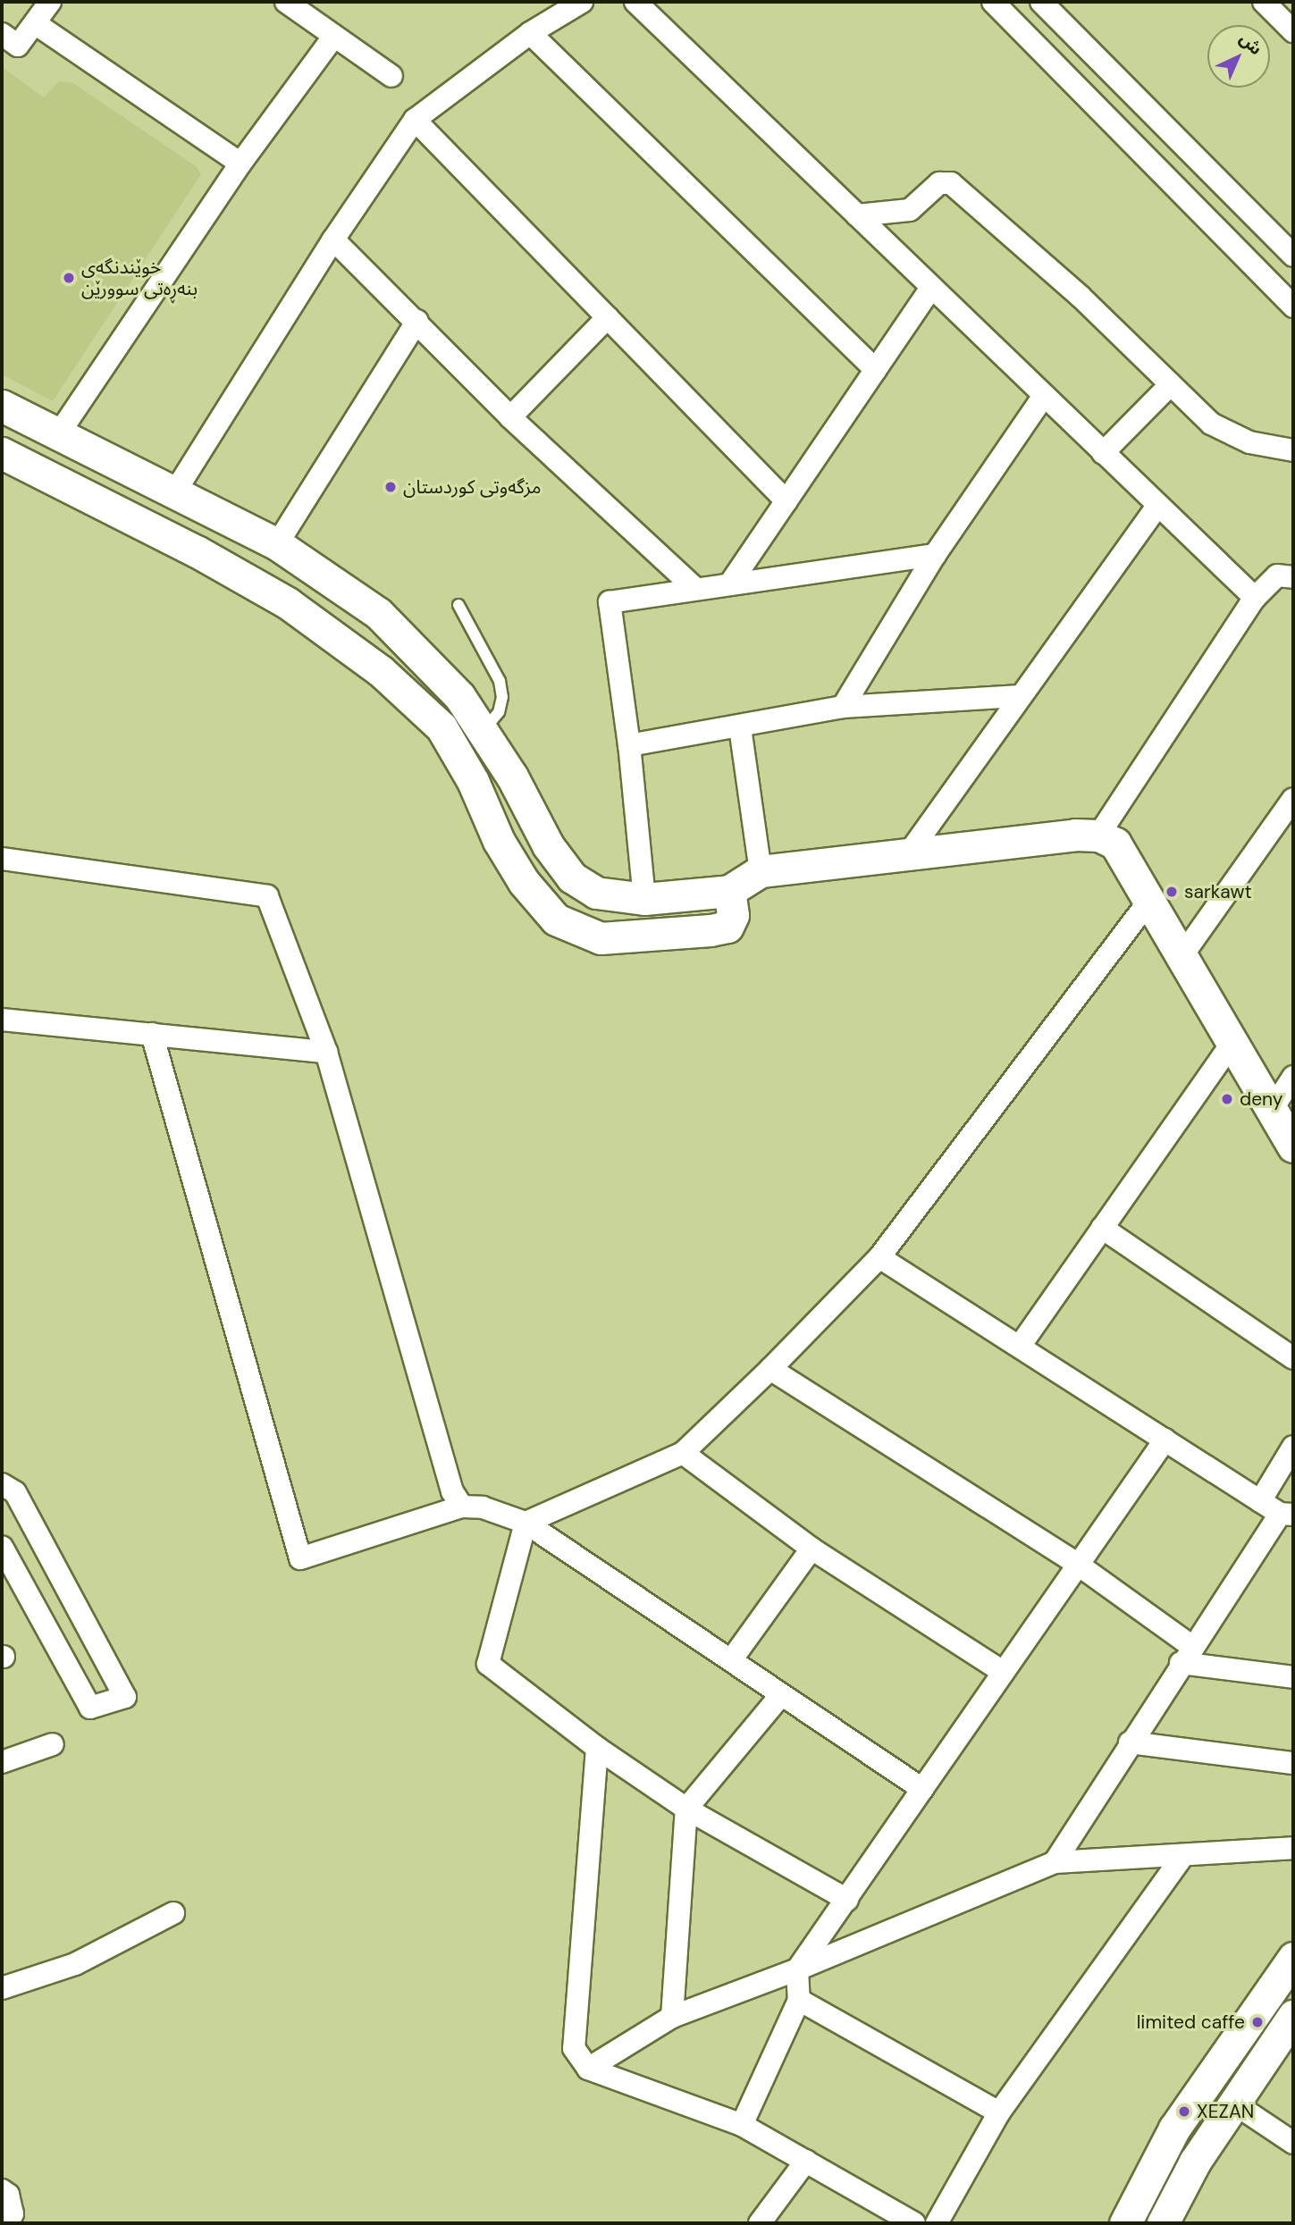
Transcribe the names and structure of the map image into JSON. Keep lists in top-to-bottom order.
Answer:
{
  "places": [
    "خوێندنگەی بنەڕەتی سوورێن",
    "مزگەوتی کوردستان",
    "sarkawt",
    "deny",
    "limited caffe",
    "XEZAN"
  ],
  "north": "top right"
}
